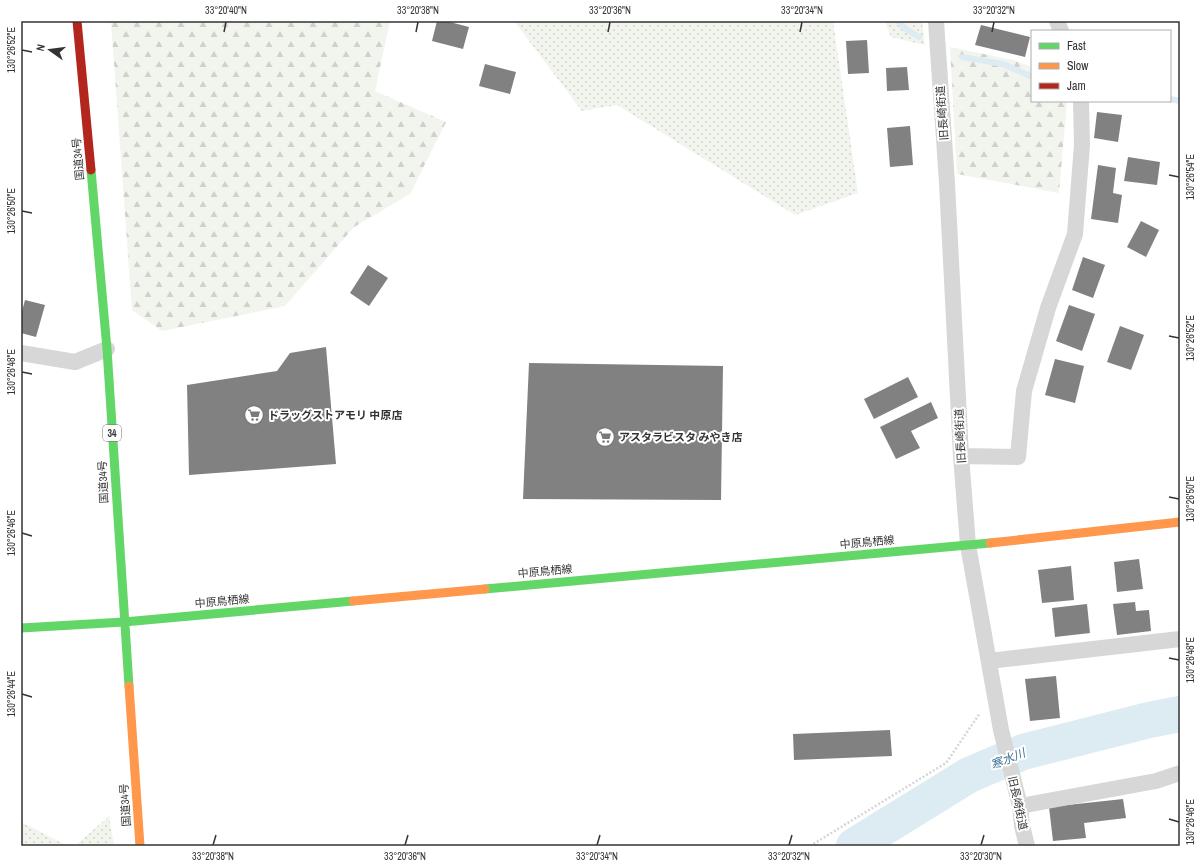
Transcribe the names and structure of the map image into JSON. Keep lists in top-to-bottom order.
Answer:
{
  "streets": {
    "main road": ["国道34号", "34", "中原鳥栖線"],
    "street": ["旧長崎街道"]
  },
  "crossings": [
    ["旧長崎街道", "中原鳥栖線"],
    ["国道34号", "中原鳥栖線"]
  ],
  "water": ["寒水川"],
  "places": {
    "supermarket": ["ドラッグストアモリ 中原店", "アスタラビスタ みやき店"]
  },
  "legend": ["Fast", "Slow", "Jam"],
  "north": "left",
  "coordinates": [
    "33°20'40\"N",
    "33°20'38\"N",
    "33°20'36\"N",
    "33°20'34\"N",
    "33°20'32\"N",
    "130°26'52\"E",
    "130°26'54\"E",
    "130°26'50\"E",
    "130°26'48\"E",
    "130°26'46\"E",
    "130°26'44\"E",
    "33°20'30\"N"
  ]
}
